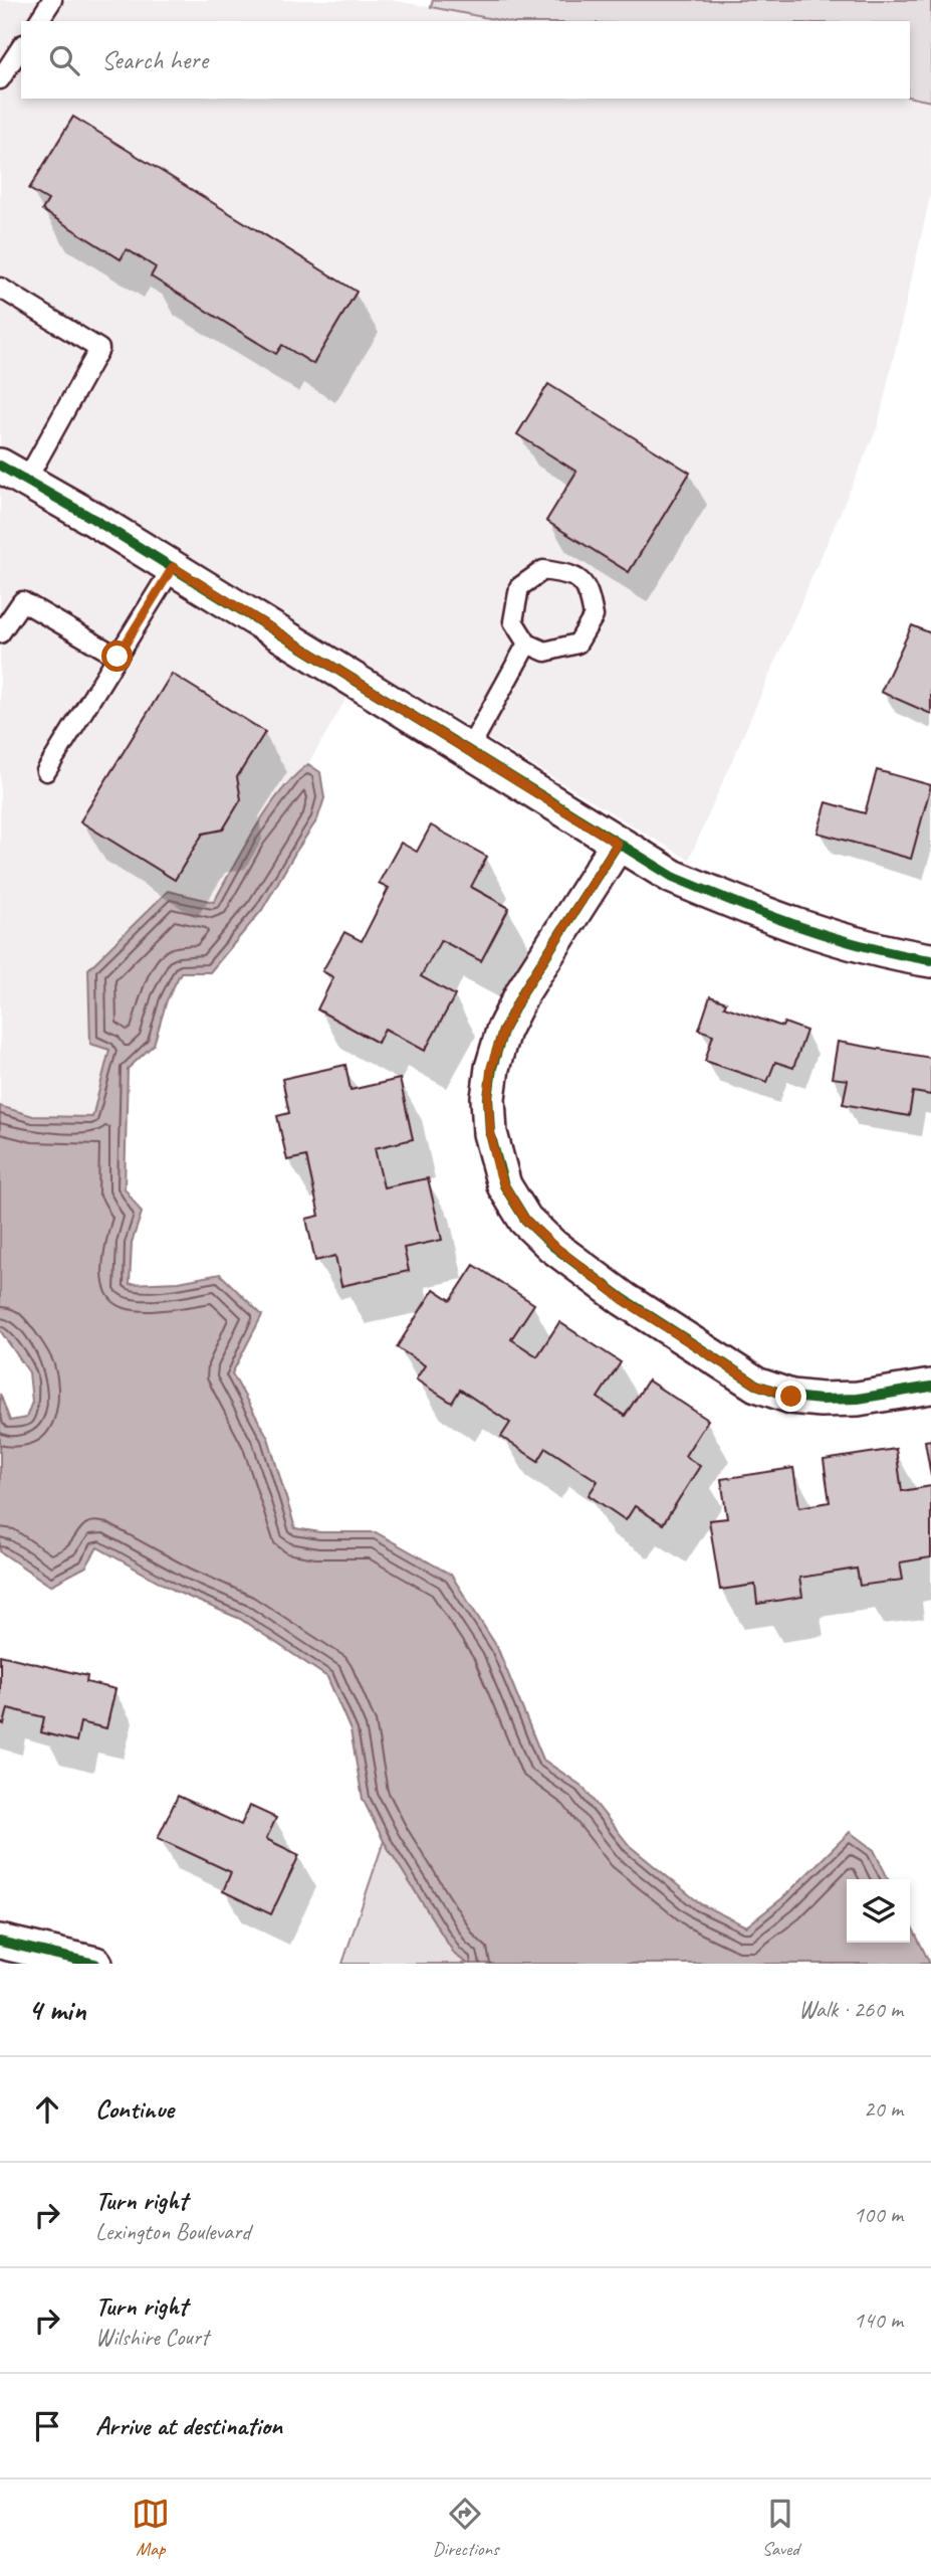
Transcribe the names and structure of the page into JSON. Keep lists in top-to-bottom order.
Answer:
{
  "page": {
    "search": "Search here",
    "heading": ["4 min", "Walk · 260 m"],
    "list": [
      ["Continue", "20 m"],
      ["Turn right", "Lexington Boulevard", "100 m"],
      ["Turn right", "Wilshire Court", "140 m"],
      "Arrive at destination"
    ],
    "nav": ["Map", "Directions", "Saved"]
  }
}
